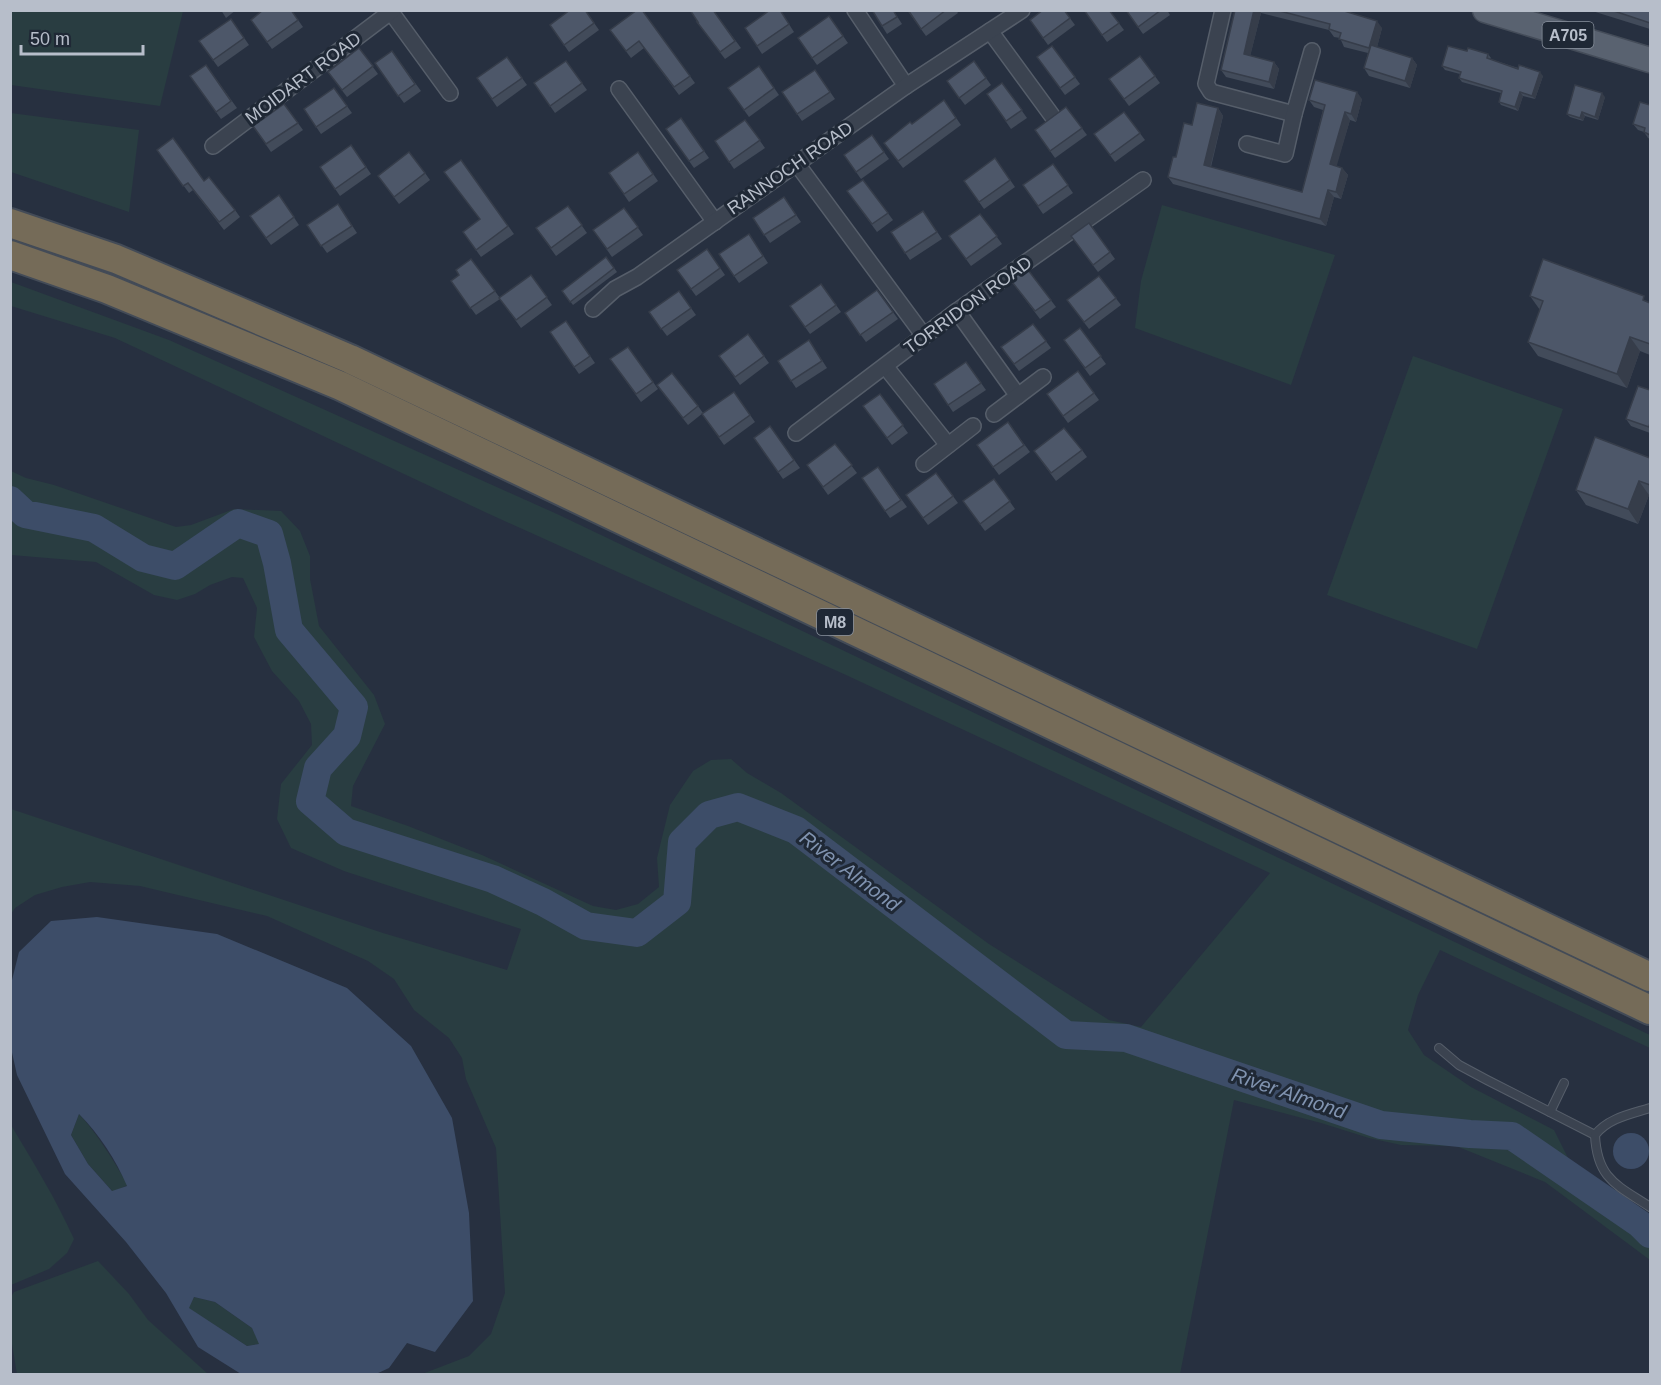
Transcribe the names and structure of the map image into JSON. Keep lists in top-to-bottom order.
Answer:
{
  "streets": {
    "highway": ["M8"],
    "main road": ["A705"],
    "street": ["MOIDART ROAD", "RANNOCH ROAD", "TORRIDON ROAD"]
  },
  "water": ["River Almond"],
  "scale_bar": "50 m"
}
